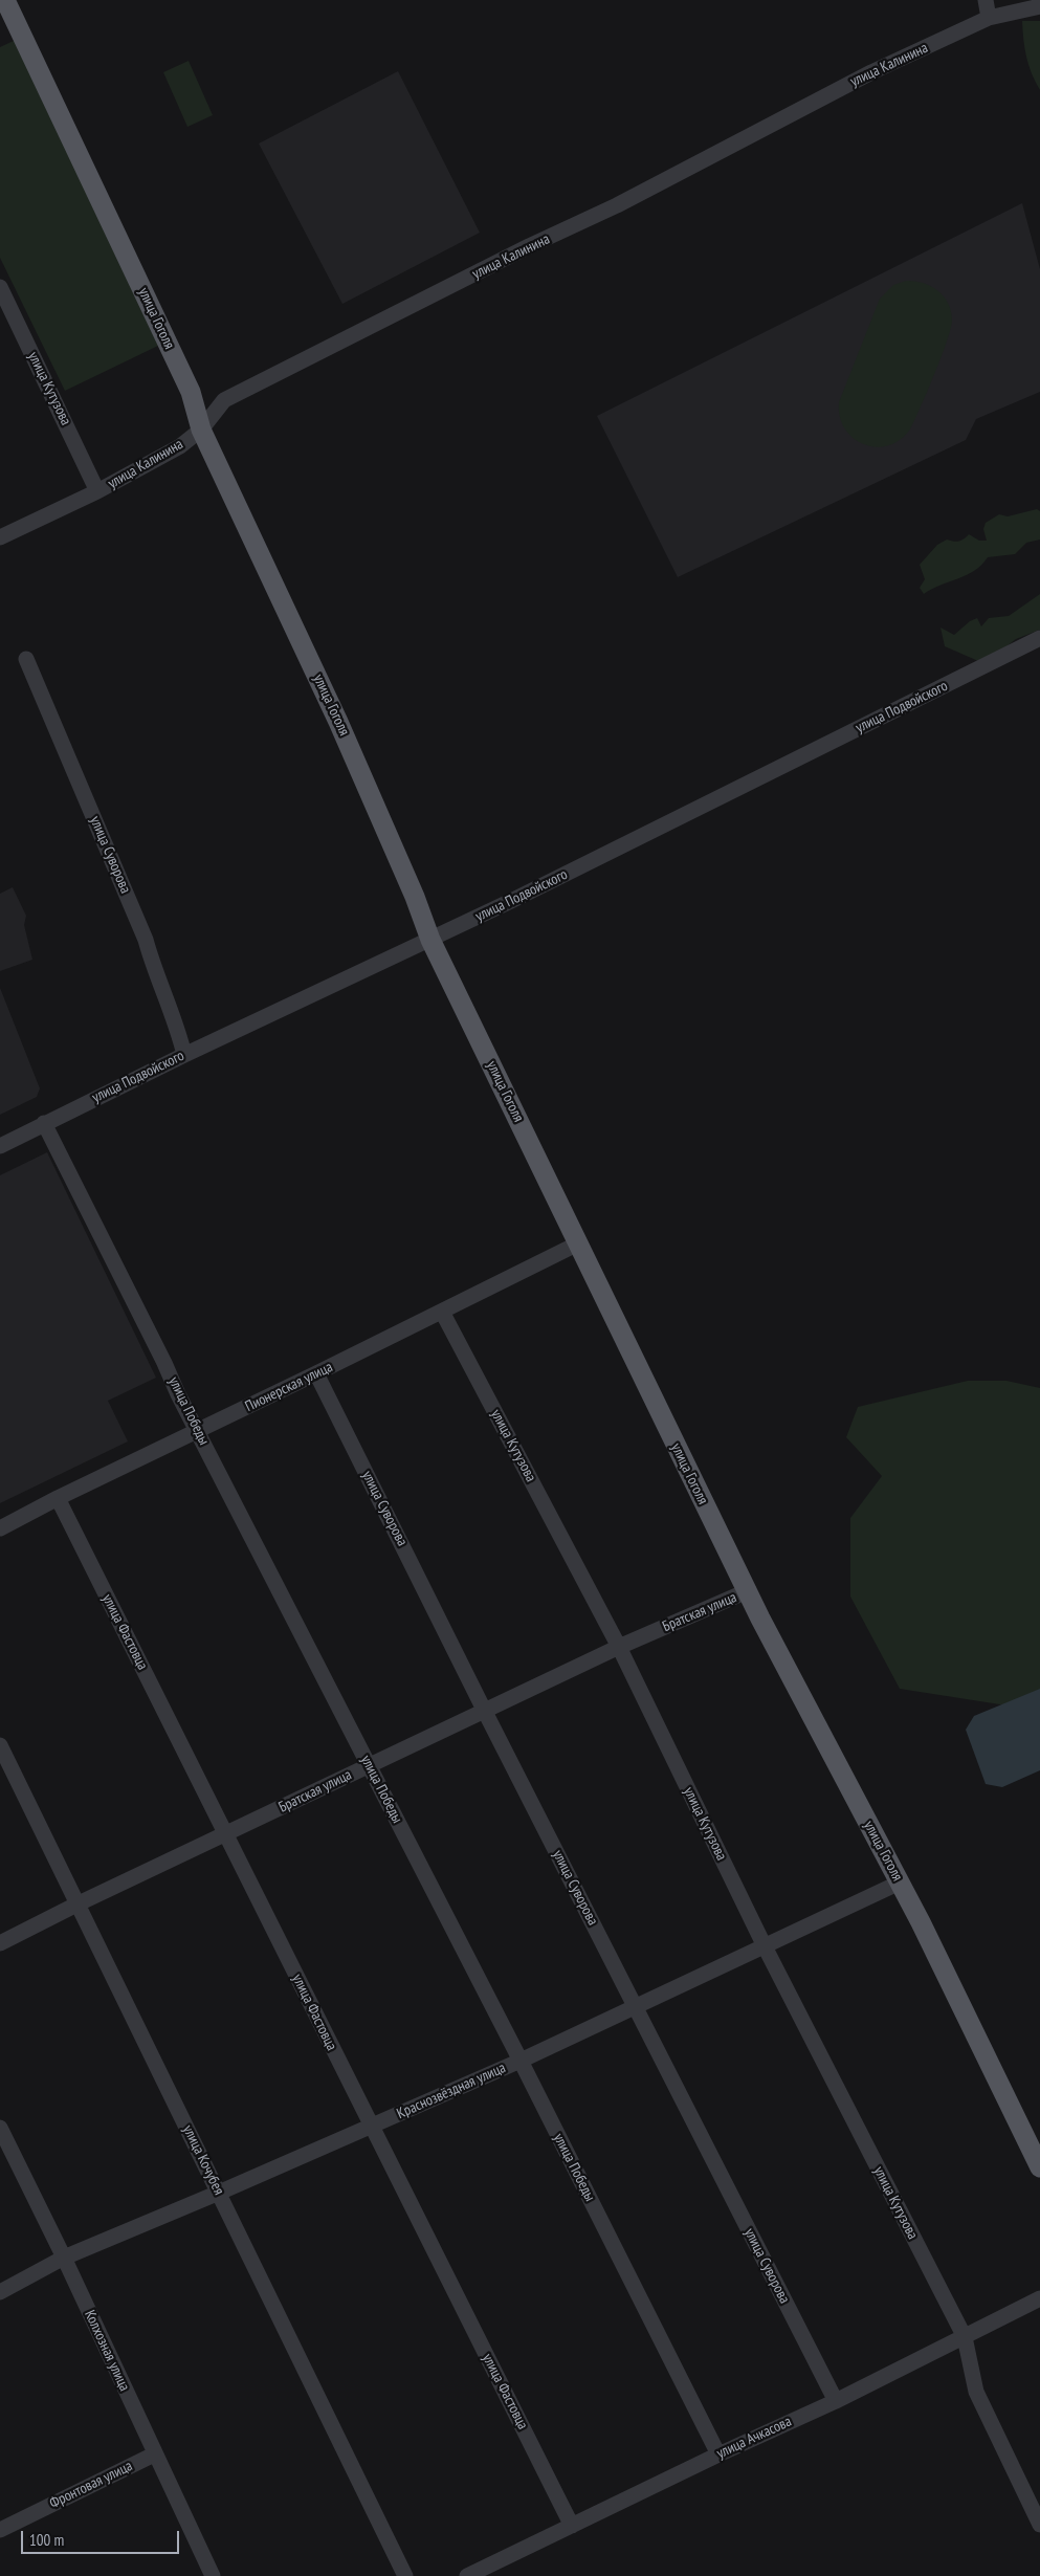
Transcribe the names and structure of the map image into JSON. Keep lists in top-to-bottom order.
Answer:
{
  "streets": {
    "main road": ["улица Гоголя"],
    "street": [
      "улица Калинина",
      "улица Кутузова",
      "улица Подвойского",
      "улица Суворова",
      "Пионерская улица",
      "улица Победы",
      "Братская улица",
      "улица Фастовца",
      "Краснозвёздная улица",
      "улица Кочубея",
      "Колхозная улица",
      "улица Ачкасова",
      "Фронтовая улица"
    ]
  },
  "crossings": [
    ["улица Калинина", "улица Гоголя"],
    ["улица Калинина", "улица Кутузова"],
    ["улица Гоголя", "улица Подвойского"],
    ["улица Гоголя", "Пионерская улица"],
    ["улица Гоголя", "Братская улица"],
    ["улица Гоголя", "Краснозвёздная улица"],
    ["улица Кутузова", "Пионерская улица"],
    ["улица Кутузова", "Братская улица"],
    ["улица Кутузова", "Краснозвёздная улица"],
    ["улица Кутузова", "улица Ачкасова"],
    ["улица Подвойского", "улица Суворова"],
    ["улица Подвойского", "улица Победы"],
    ["улица Суворова", "Пионерская улица"],
    ["улица Суворова", "Братская улица"],
    ["улица Суворова", "Краснозвёздная улица"],
    ["улица Суворова", "улица Ачкасова"],
    ["Пионерская улица", "улица Победы"],
    ["Пионерская улица", "улица Фастовца"],
    ["улица Победы", "Братская улица"],
    ["улица Победы", "Краснозвёздная улица"],
    ["улица Победы", "улица Ачкасова"],
    ["Братская улица", "улица Фастовца"],
    ["Братская улица", "улица Кочубея"],
    ["улица Фастовца", "Краснозвёздная улица"],
    ["улица Фастовца", "улица Ачкасова"],
    ["Краснозвёздная улица", "улица Кочубея"],
    ["Краснозвёздная улица", "Колхозная улица"],
    ["Колхозная улица", "Фронтовая улица"]
  ],
  "scale_bar": "100 m"
}
